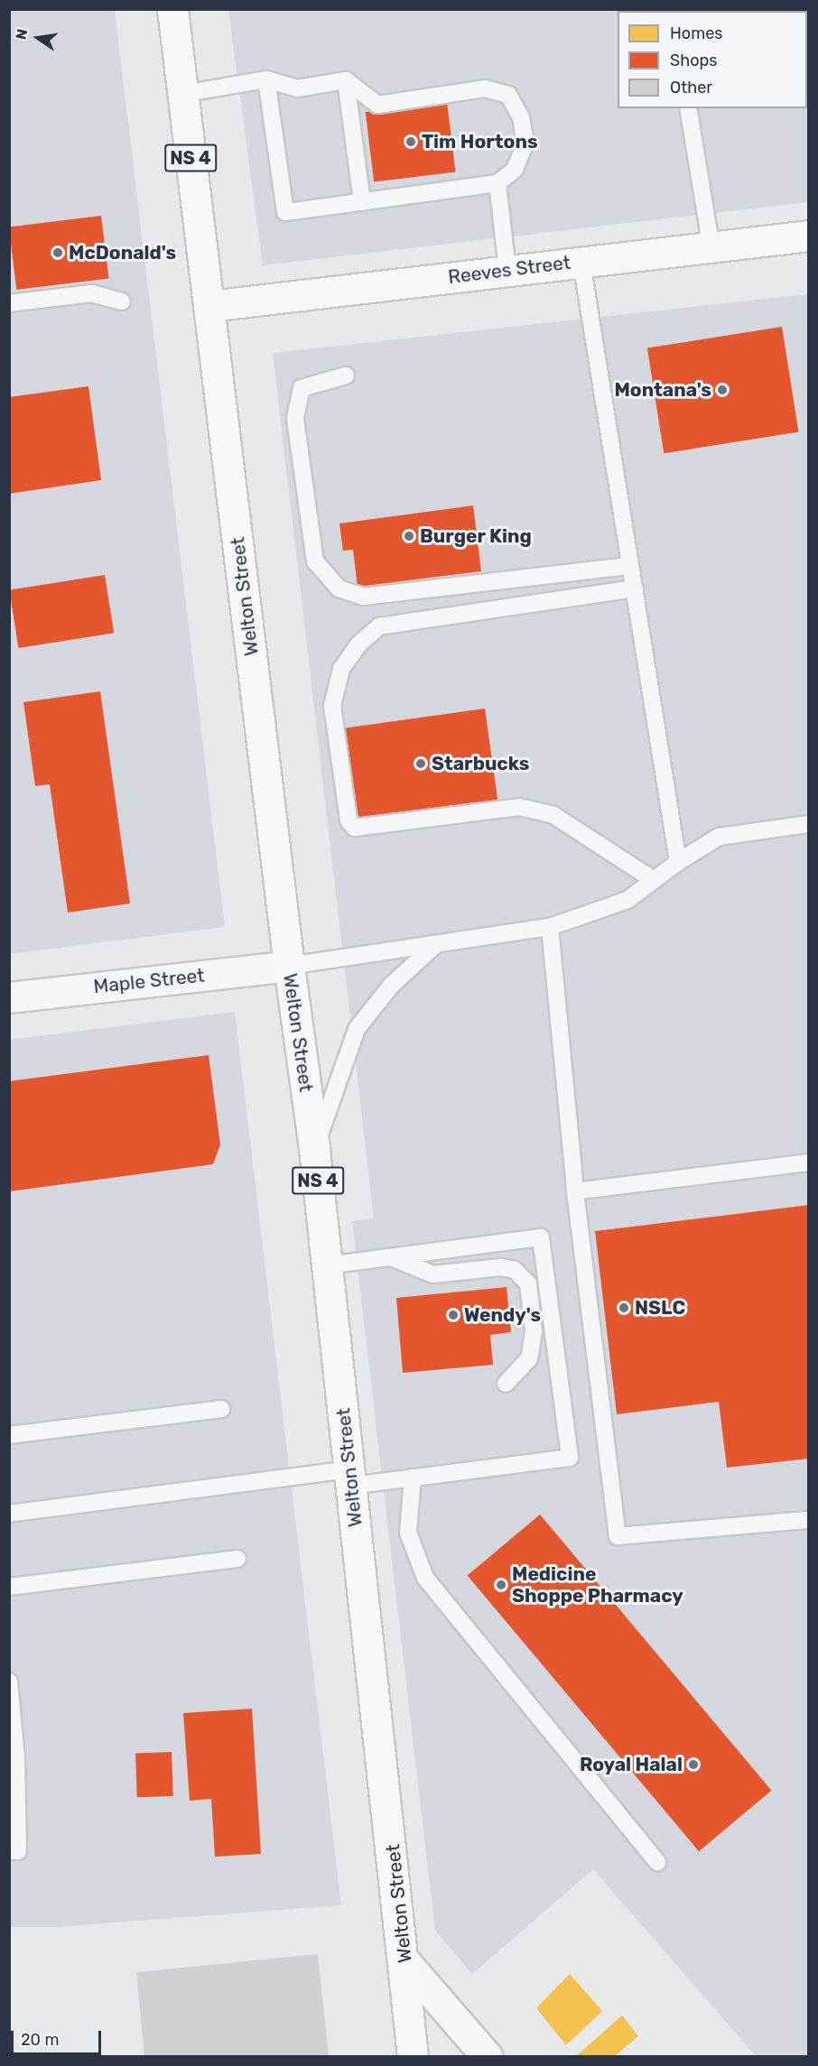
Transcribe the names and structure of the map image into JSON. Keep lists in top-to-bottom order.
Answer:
{
  "streets": {
    "main road": ["NS 4", "Reeves Street", "Welton Street"],
    "street": ["Maple Street"]
  },
  "crossings": [
    ["Reeves Street", "Welton Street"],
    ["Welton Street", "Maple Street"]
  ],
  "places": [
    "Tim Hortons",
    "McDonald's",
    "Montana's",
    "Burger King",
    "Starbucks",
    "NSLC",
    "Wendy's",
    "Medicine Shoppe Pharmacy",
    "Royal Halal"
  ],
  "legend": ["Homes", "Shops", "Other"],
  "scale_bar": "20 m",
  "north": "left"
}
